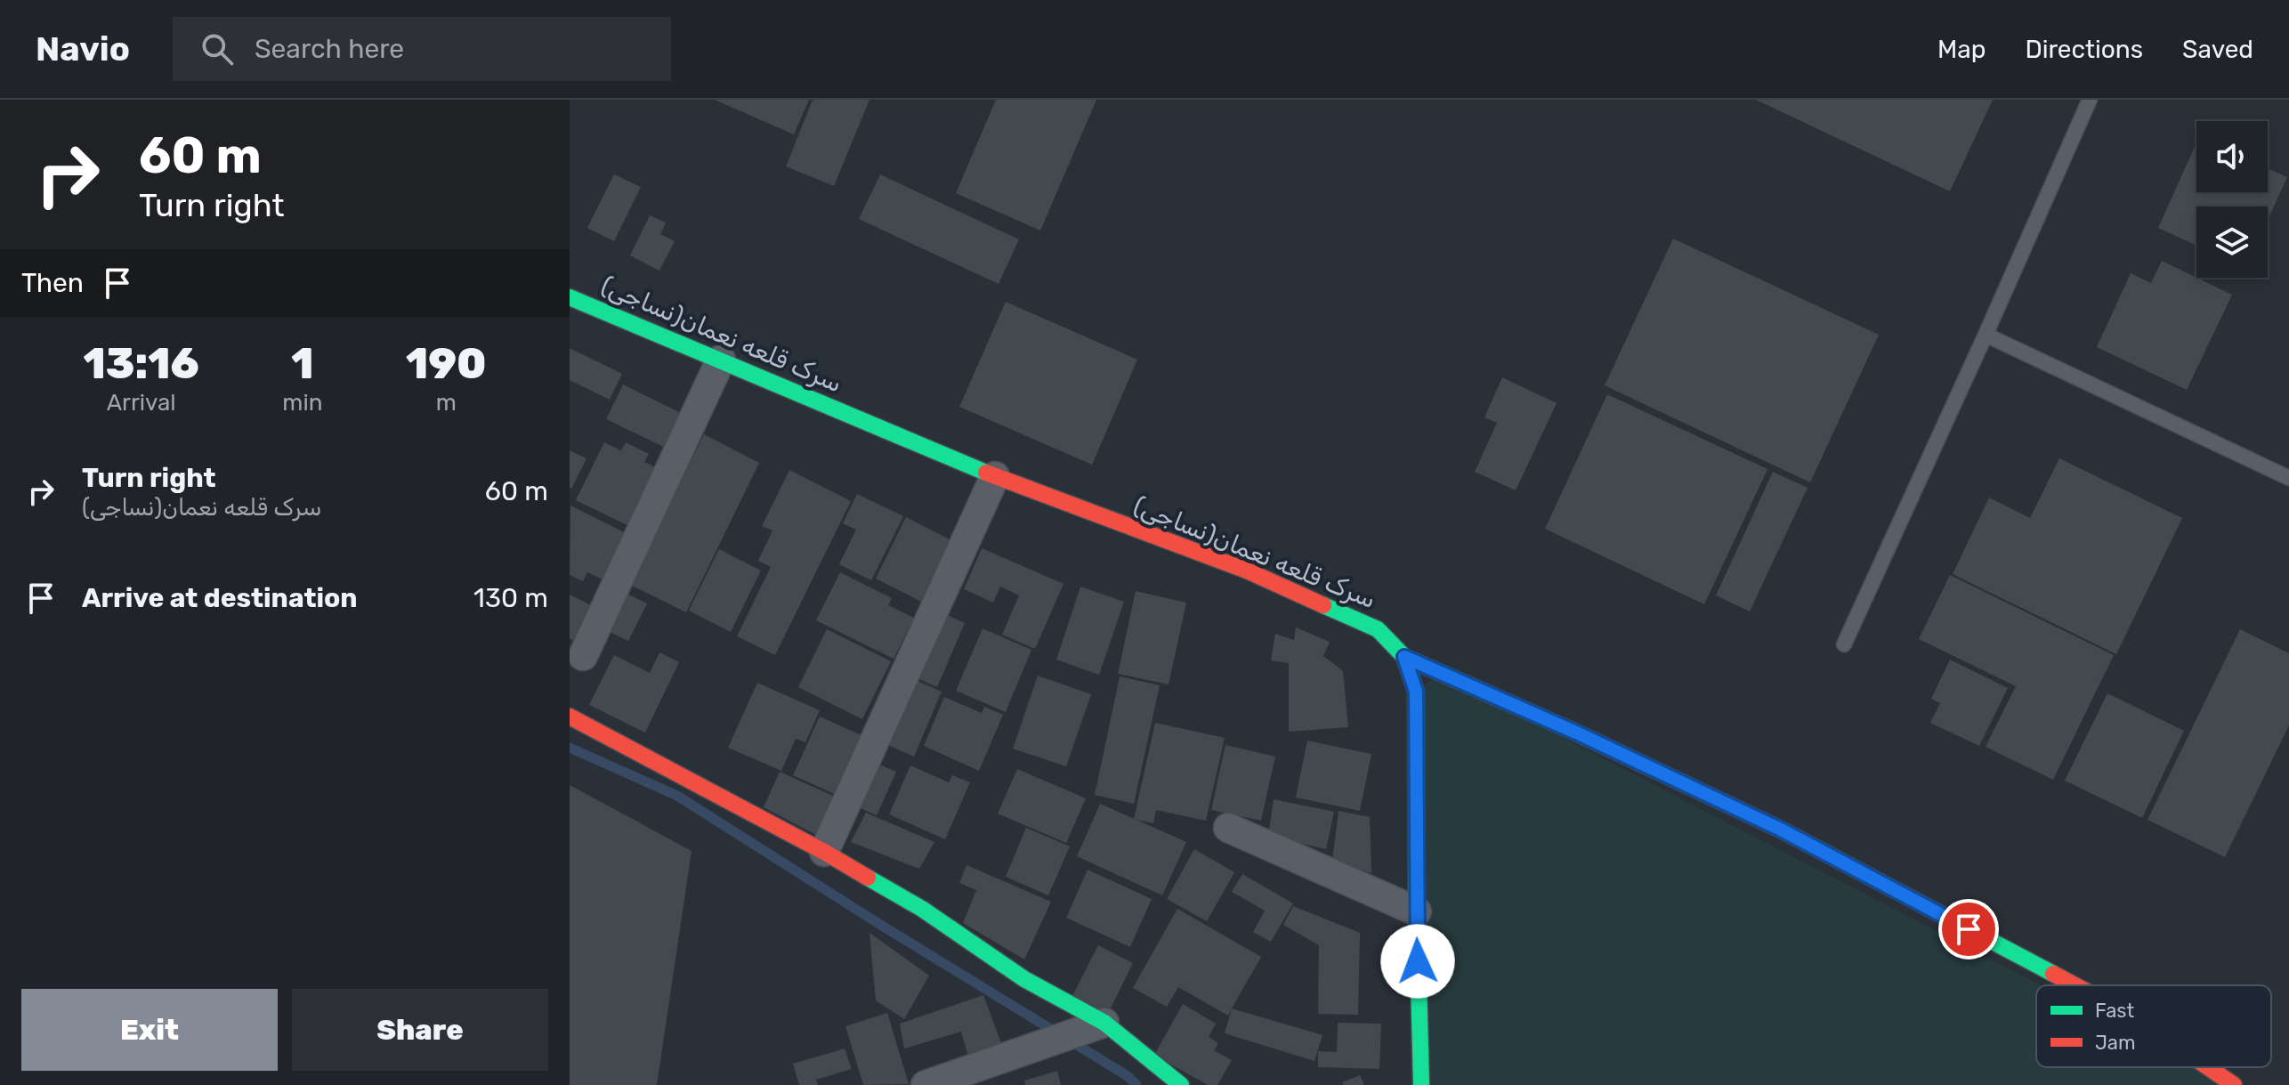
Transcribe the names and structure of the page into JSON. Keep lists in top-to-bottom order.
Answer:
{
  "streets": {
    "street": ["سرک قلعه نعمان(نساجی)"]
  },
  "legend": ["Fast", "Jam"],
  "page": {
    "header": "Navio",
    "search": "Search here",
    "nav": ["Map", "Directions", "Saved"],
    "turn": ["60 m", "Turn right"],
    "then": "Then",
    "eta": [
      "13:16",
      "Arrival",
      "1",
      "min",
      "190",
      "m"
    ],
    "list": [
      {
        "name": "Turn right",
        "note": "سرک قلعه نعمان(نساجی)",
        "value": "60 m"
      },
      {
        "name": "Arrive at destination",
        "value": "130 m"
      }
    ],
    "buttons": ["Exit", "Share"]
  }
}
